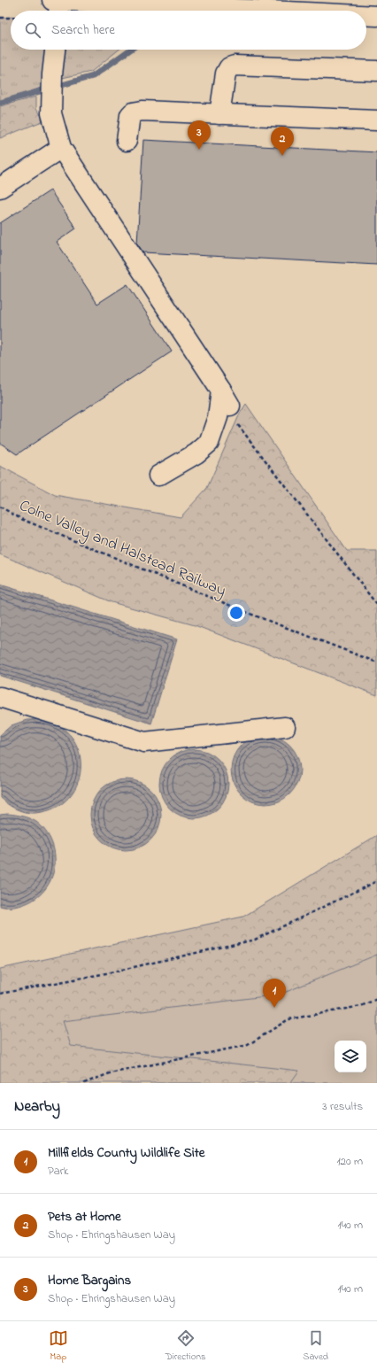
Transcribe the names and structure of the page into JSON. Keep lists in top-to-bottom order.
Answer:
{
  "streets": {
    "path": ["Colne Valley and Halstead Railway"]
  },
  "page": {
    "search": "Search here",
    "pins": ["3", "2", "1"],
    "heading": ["Nearby", "3 results"],
    "list": [
      {
        "mark": "1",
        "name": "Millfields County Wildlife Site",
        "note": "Park",
        "value": "120 m"
      },
      {
        "mark": "2",
        "name": "Pets at Home",
        "note": "Shop · Ehringshausen Way",
        "value": "140 m"
      },
      {
        "mark": "3",
        "name": "Home Bargains",
        "note": "Shop · Ehringshausen Way",
        "value": "140 m"
      }
    ],
    "nav": ["Map", "Directions", "Saved"]
  }
}
